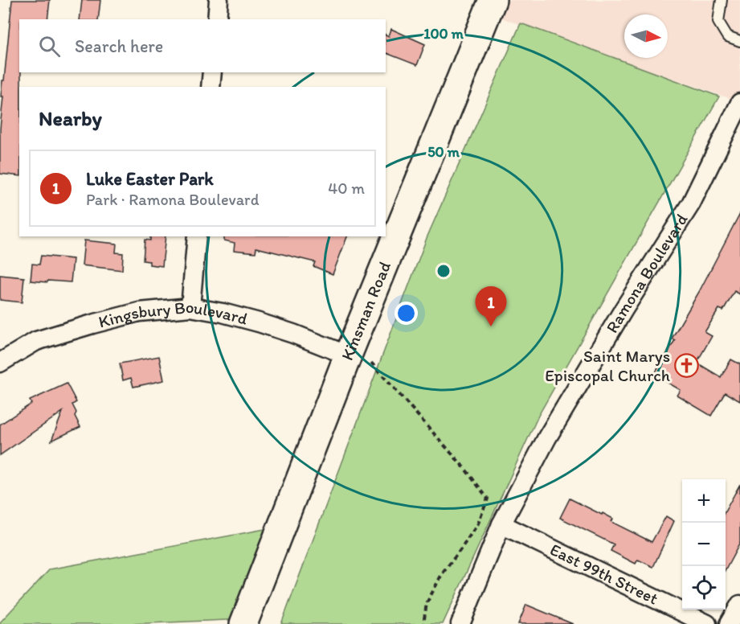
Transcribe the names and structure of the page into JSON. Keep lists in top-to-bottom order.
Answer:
{
  "streets": {
    "main road": ["Kinsman Road"],
    "street": ["Ramona Boulevard", "Kingsbury Boulevard", "East 99th Street"]
  },
  "crossings": [
    ["Ramona Boulevard", "East 99th Street"],
    ["Kinsman Road", "Kingsbury Boulevard"]
  ],
  "places": {
    "church": ["Saint Marys Episcopal Church"]
  },
  "north": "right",
  "page": {
    "search": "Search here",
    "heading": "Nearby",
    "list": [
      {
        "mark": "1",
        "name": "Luke Easter Park",
        "note": "Park · Ramona Boulevard",
        "value": "40 m"
      }
    ],
    "pins": "1",
    "map_buttons": ["+", "−"]
  },
  "rings": ["100 m", "50 m"]
}
